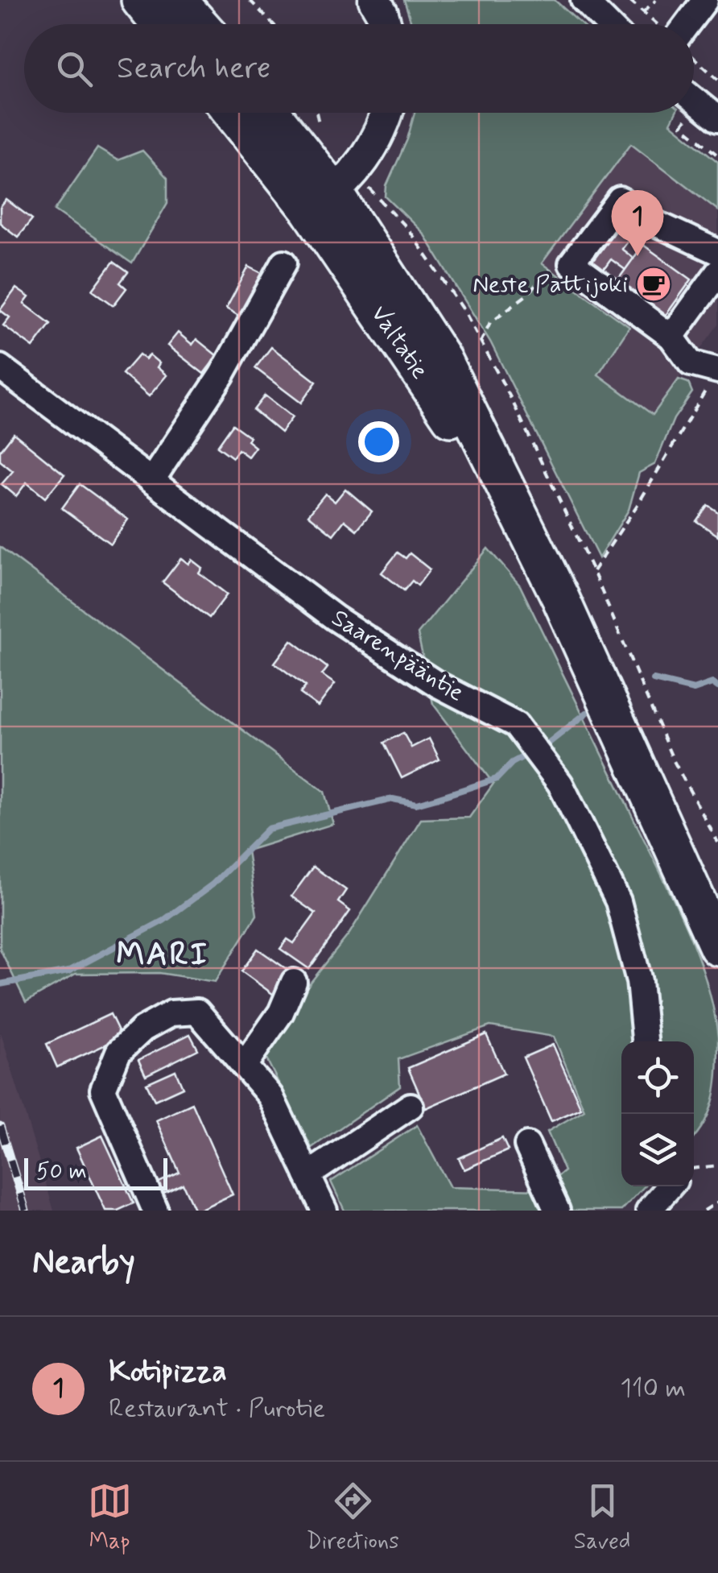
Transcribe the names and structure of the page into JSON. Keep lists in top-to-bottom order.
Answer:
{
  "streets": {
    "highway": ["Valtatie"],
    "street": ["Saarenpääntie"]
  },
  "districts": ["MARI"],
  "places": {
    "cafe": ["Neste Pattijoki"]
  },
  "scale_bar": "50 m",
  "page": {
    "search": "Search here",
    "pins": "1",
    "scale": "50 m",
    "heading": "Nearby",
    "list": [
      {
        "mark": "1",
        "name": "Kotipizza",
        "note": "Restaurant · Purotie",
        "value": "110 m"
      }
    ],
    "nav": ["Map", "Directions", "Saved"]
  }
}
